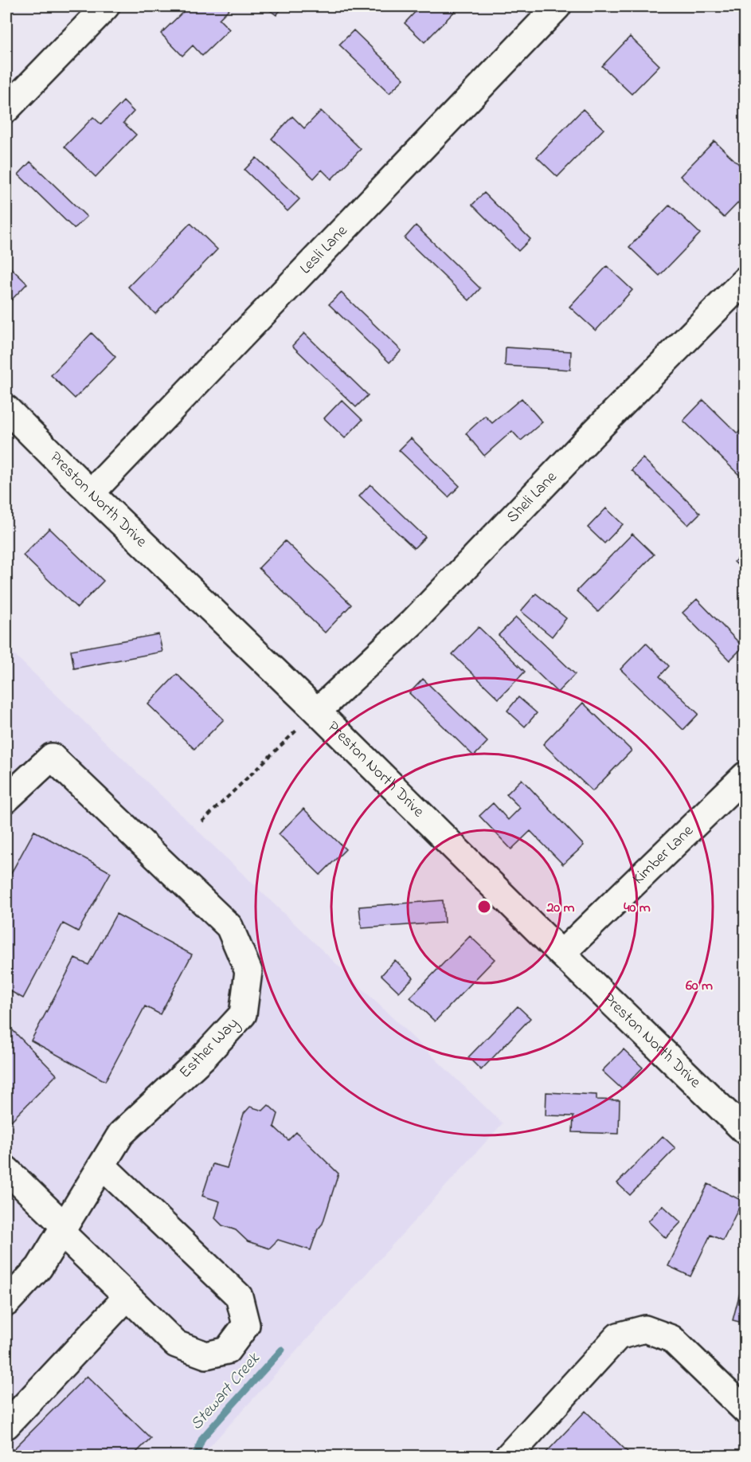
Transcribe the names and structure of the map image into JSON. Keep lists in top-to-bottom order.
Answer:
{
  "streets": {
    "street": [
      "Lesli Lane",
      "Sheli Lane",
      "Preston North Drive",
      "Kimber Lane",
      "Esther Way"
    ]
  },
  "crossings": [
    ["Lesli Lane", "Preston North Drive"],
    ["Sheli Lane", "Preston North Drive"],
    ["Preston North Drive", "Kimber Lane"]
  ],
  "water": ["Stewart Creek"],
  "rings": ["20 m", "40 m", "60 m"]
}
